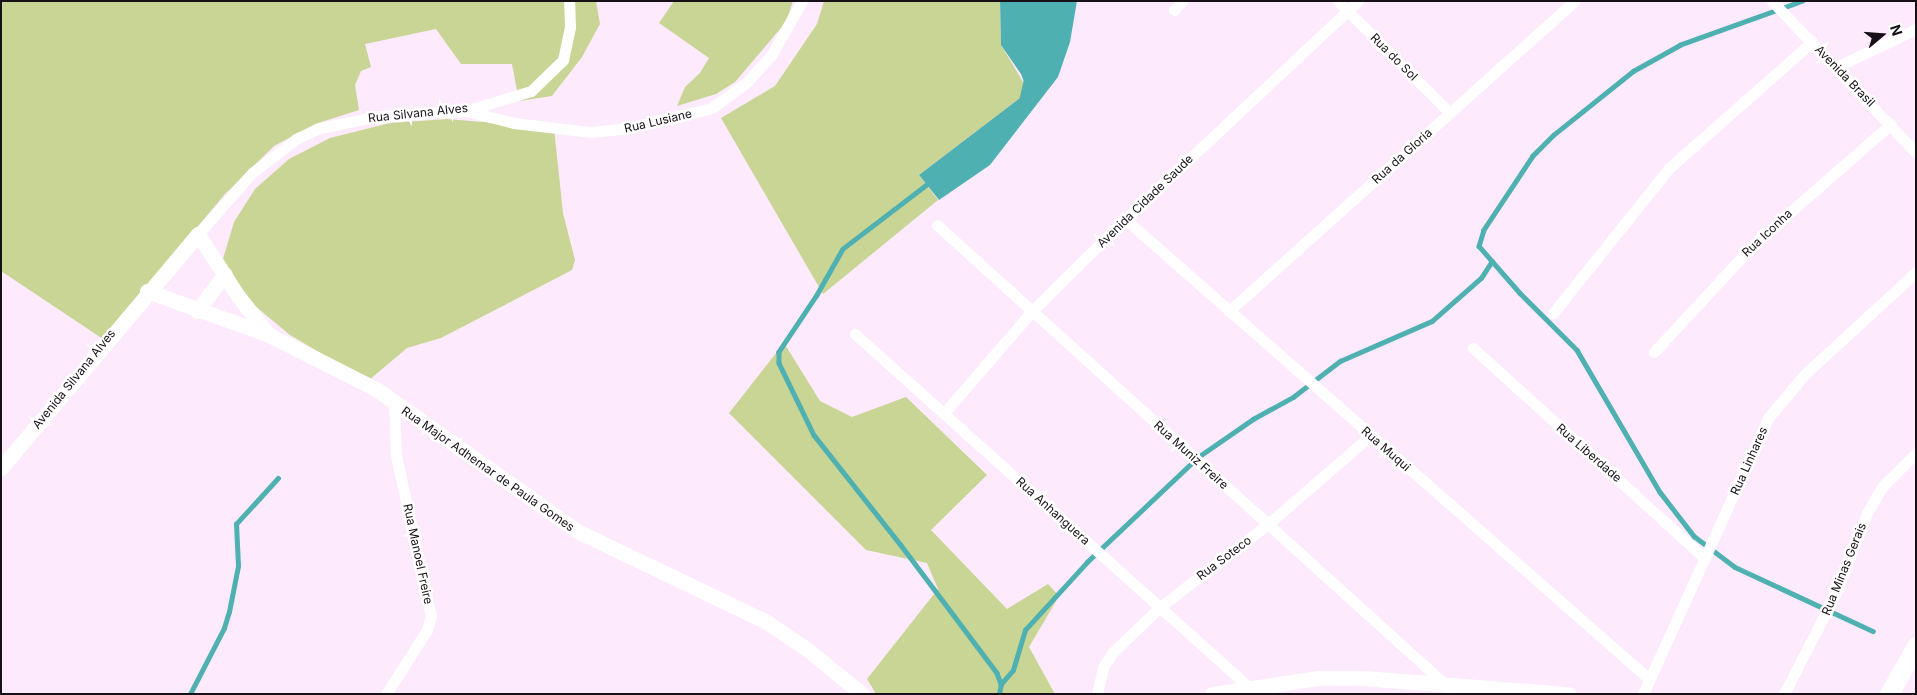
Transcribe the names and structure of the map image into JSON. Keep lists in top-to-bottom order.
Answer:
{
  "streets": {
    "street": [
      "Rua do Sol",
      "Avenida Brasil",
      "Rua Silvana Alves",
      "Rua Lusiane",
      "Rua da Gloria",
      "Avenida Cidade Saude",
      "Rua Iconha",
      "Avenida Silvana Alves",
      "Rua Muqui",
      "Rua Liberdade",
      "Rua Muniz Freire",
      "Rua Linhares",
      "Rua Major Adhemar de Paula Gomes",
      "Rua Anhanguera",
      "Rua Manoel Freire",
      "Rua Soteco",
      "Rua Minas Gerais"
    ]
  },
  "crossings": [
    ["Rua do Sol", "Rua da Gloria"],
    ["Rua do Sol", "Avenida Cidade Saude"],
    ["Avenida Brasil", "Rua Iconha"],
    ["Rua Silvana Alves", "Rua Lusiane"],
    ["Rua Silvana Alves", "Avenida Silvana Alves"],
    ["Rua Silvana Alves", "Rua Major Adhemar de Paula Gomes"],
    ["Rua da Gloria", "Rua Muqui"],
    ["Avenida Cidade Saude", "Rua Muqui"],
    ["Avenida Cidade Saude", "Rua Muniz Freire"],
    ["Avenida Cidade Saude", "Rua Anhanguera"],
    ["Avenida Silvana Alves", "Rua Major Adhemar de Paula Gomes"],
    ["Rua Muqui", "Rua Linhares"],
    ["Rua Muqui", "Rua Soteco"],
    ["Rua Liberdade", "Rua Linhares"],
    ["Rua Muniz Freire", "Rua Soteco"],
    ["Rua Major Adhemar de Paula Gomes", "Rua Manoel Freire"],
    ["Rua Anhanguera", "Rua Soteco"]
  ],
  "north": "right"
}
